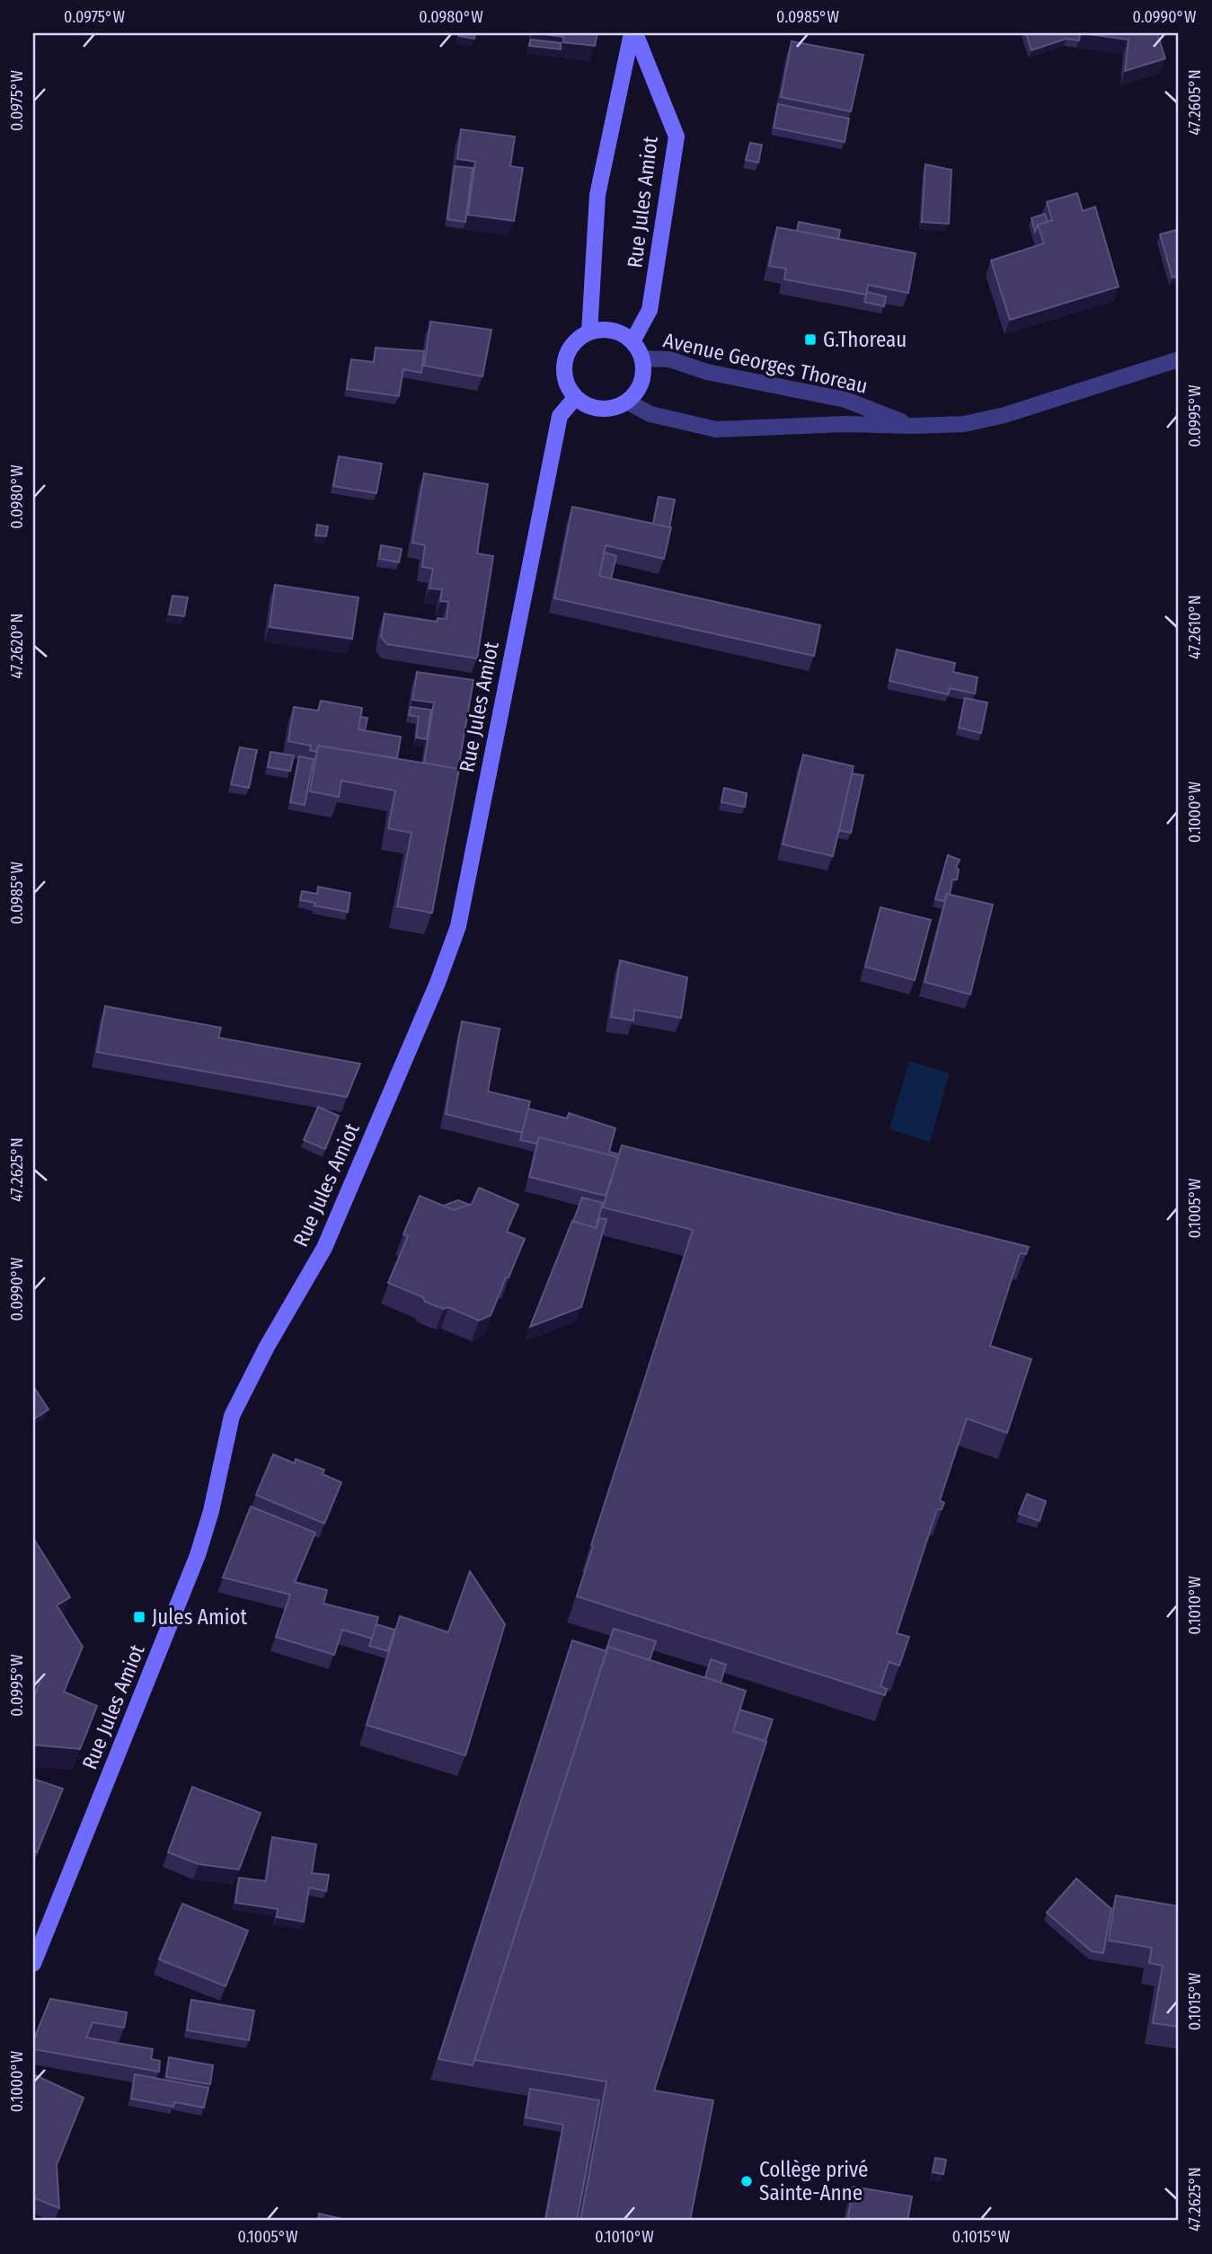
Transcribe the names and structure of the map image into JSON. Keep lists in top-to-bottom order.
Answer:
{
  "streets": {
    "main road": ["Rue Jules Amiot"],
    "street": ["Avenue Georges Thoreau"]
  },
  "crossings": [
    ["Rue Jules Amiot", "Avenue Georges Thoreau"]
  ],
  "places": {
    "transit": ["G.Thoreau", "Jules Amiot"],
    "other": ["Collège privé Sainte-Anne"]
  },
  "coordinates": [
    "0.0975°W",
    "0.0980°W",
    "0.0985°W",
    "0.0990°W",
    "47.2605°N",
    "0.0995°W",
    "47.2610°N",
    "47.2620°N",
    "0.1000°W",
    "47.2625°N",
    "0.1005°W",
    "0.1010°W",
    "0.1015°W"
  ]
}
